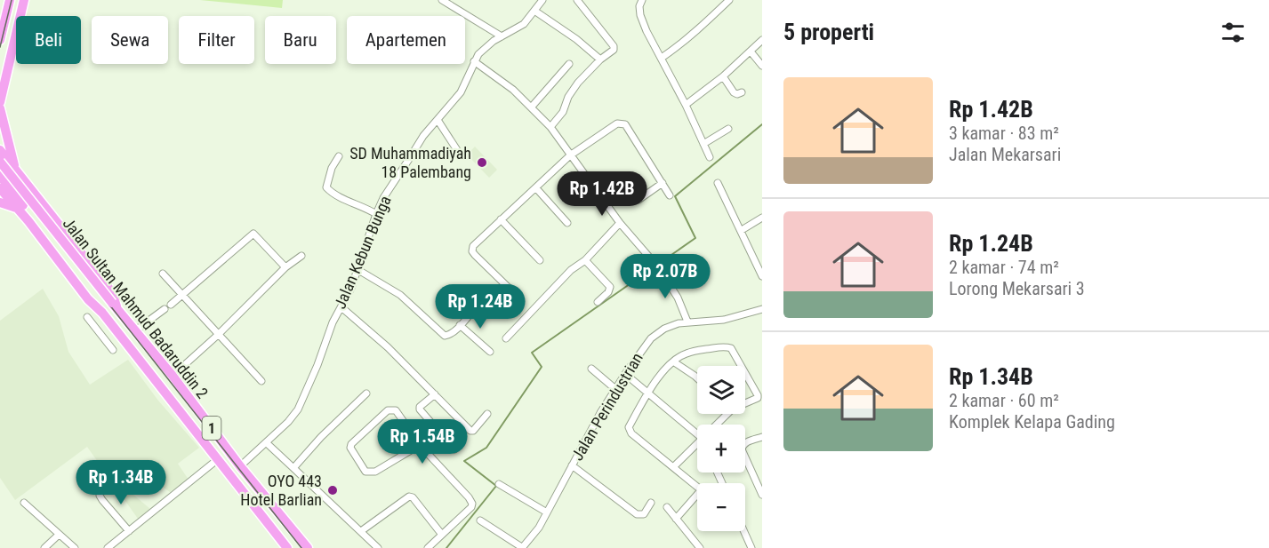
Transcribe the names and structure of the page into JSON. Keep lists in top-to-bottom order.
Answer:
{
  "streets": {
    "highway": ["Jalan Sultan Mahmud Badaruddin 2", "1"],
    "street": ["Jalan Kebun Bunga", "Jalan Perindustrian"]
  },
  "crossings": [
    ["Jalan Kebun Bunga", "Jalan Sultan Mahmud Badaruddin 2"],
    ["Jalan Sultan Mahmud Badaruddin 2", "1"]
  ],
  "places": ["SD Muhammadiyah 18 Palembang", "OYO 443 Hotel Barlian"],
  "page": {
    "heading": "5 properti",
    "chip": [
      "Beli",
      "Sewa",
      "Filter",
      "Baru",
      "Apartemen"
    ],
    "list": [
      {
        "name": "Rp 1.42B",
        "note": "3 kamar · 83 m² · Jalan Mekarsari"
      },
      {
        "name": "Rp 1.24B",
        "note": "2 kamar · 74 m² · Lorong Mekarsari 3"
      },
      {
        "name": "Rp 1.34B",
        "note": "2 kamar · 60 m² · Komplek Kelapa Gading"
      }
    ],
    "price": [
      "Rp 1.42B",
      "Rp 2.07B",
      "Rp 1.24B",
      "Rp 1.54B",
      "Rp 1.34B"
    ],
    "map_buttons": ["+", "−"]
  }
}
